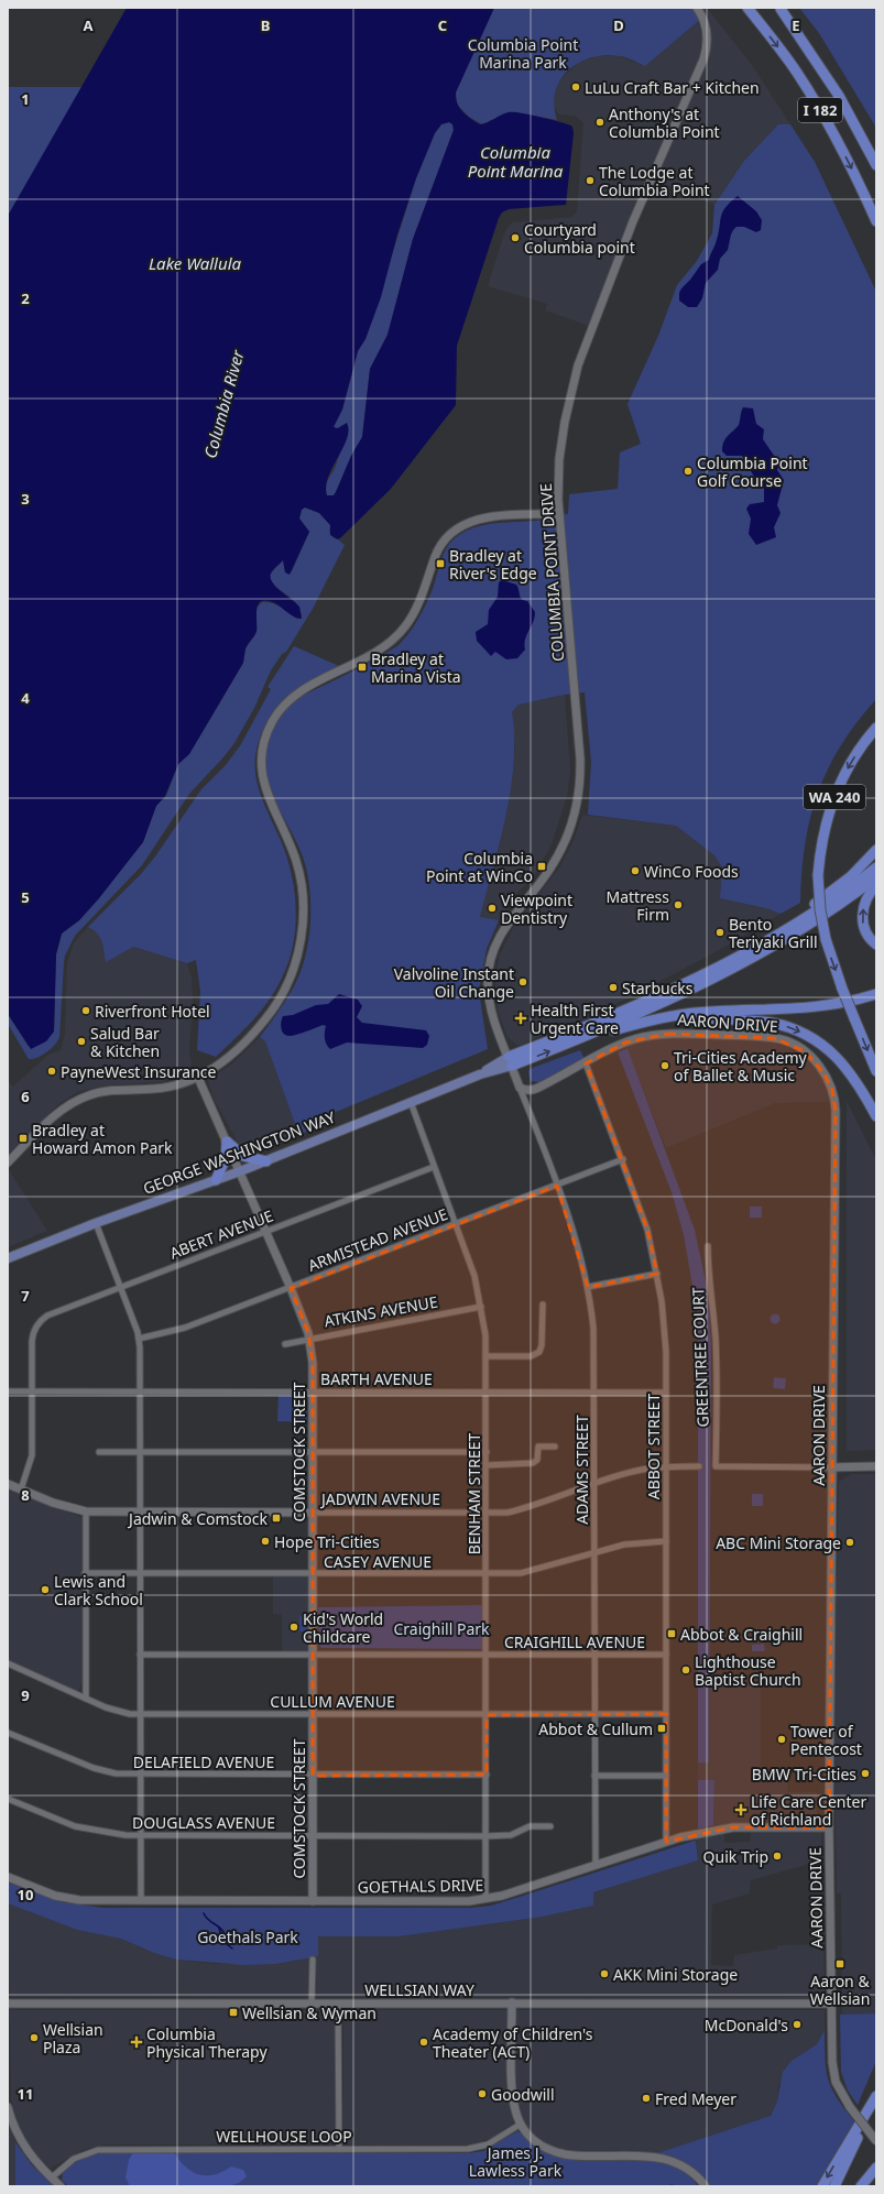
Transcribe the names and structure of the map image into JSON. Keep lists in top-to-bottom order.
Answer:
{
  "streets": {
    "highway": ["I 182", "WA 240", "GEORGE WASHINGTON WAY"],
    "street": [
      "COLUMBIA POINT DRIVE",
      "AARON DRIVE",
      "ABERT AVENUE",
      "ARMISTEAD AVENUE",
      "ATKINS AVENUE",
      "GREENTREE COURT",
      "BARTH AVENUE",
      "ABBOT STREET",
      "COMSTOCK STREET",
      "ADAMS STREET",
      "BENHAM STREET",
      "JADWIN AVENUE",
      "CASEY AVENUE",
      "CRAIGHILL AVENUE",
      "CULLUM AVENUE",
      "DELAFIELD AVENUE",
      "DOUGLASS AVENUE",
      "GOETHALS DRIVE",
      "WELLSIAN WAY",
      "WELLHOUSE LOOP"
    ]
  },
  "crossings": [
    ["COLUMBIA POINT DRIVE", "GEORGE WASHINGTON WAY"],
    ["AARON DRIVE", "GREENTREE COURT"],
    ["AARON DRIVE", "ABBOT STREET"],
    ["AARON DRIVE", "ADAMS STREET"],
    ["AARON DRIVE", "GOETHALS DRIVE"],
    ["AARON DRIVE", "WELLSIAN WAY"],
    ["GEORGE WASHINGTON WAY", "COMSTOCK STREET"],
    ["GEORGE WASHINGTON WAY", "BENHAM STREET"],
    ["ABERT AVENUE", "BARTH AVENUE"],
    ["ABERT AVENUE", "COMSTOCK STREET"],
    ["ABERT AVENUE", "BENHAM STREET"],
    ["ARMISTEAD AVENUE", "ABBOT STREET"],
    ["ARMISTEAD AVENUE", "COMSTOCK STREET"],
    ["ARMISTEAD AVENUE", "ADAMS STREET"],
    ["ARMISTEAD AVENUE", "BENHAM STREET"],
    ["ATKINS AVENUE", "COMSTOCK STREET"],
    ["ATKINS AVENUE", "BENHAM STREET"],
    ["BARTH AVENUE", "ABBOT STREET"],
    ["BARTH AVENUE", "COMSTOCK STREET"],
    ["BARTH AVENUE", "ADAMS STREET"],
    ["BARTH AVENUE", "BENHAM STREET"],
    ["ABBOT STREET", "JADWIN AVENUE"],
    ["ABBOT STREET", "CASEY AVENUE"],
    ["ABBOT STREET", "CRAIGHILL AVENUE"],
    ["ABBOT STREET", "CULLUM AVENUE"],
    ["ABBOT STREET", "GOETHALS DRIVE"],
    ["COMSTOCK STREET", "JADWIN AVENUE"],
    ["COMSTOCK STREET", "CASEY AVENUE"],
    ["COMSTOCK STREET", "CRAIGHILL AVENUE"],
    ["COMSTOCK STREET", "CULLUM AVENUE"],
    ["COMSTOCK STREET", "DELAFIELD AVENUE"],
    ["COMSTOCK STREET", "DOUGLASS AVENUE"],
    ["COMSTOCK STREET", "GOETHALS DRIVE"],
    ["ADAMS STREET", "JADWIN AVENUE"],
    ["ADAMS STREET", "CASEY AVENUE"],
    ["ADAMS STREET", "CRAIGHILL AVENUE"],
    ["ADAMS STREET", "CULLUM AVENUE"],
    ["ADAMS STREET", "GOETHALS DRIVE"],
    ["BENHAM STREET", "JADWIN AVENUE"],
    ["BENHAM STREET", "CASEY AVENUE"],
    ["BENHAM STREET", "CRAIGHILL AVENUE"],
    ["BENHAM STREET", "CULLUM AVENUE"],
    ["BENHAM STREET", "DELAFIELD AVENUE"],
    ["BENHAM STREET", "DOUGLASS AVENUE"],
    ["BENHAM STREET", "GOETHALS DRIVE"]
  ],
  "water": ["Columbia Point Marina", "Lake Wallula", "Columbia River"],
  "parks": [
    "Columbia Point Marina Park",
    "Craighill Park",
    "Goethals Park",
    "James J. Lawless Park"
  ],
  "places": {
    "other": [
      "LuLu Craft Bar + Kitchen",
      "Anthony's at Columbia Point",
      "The Lodge at Columbia Point",
      "Courtyard Columbia point",
      "Columbia Point Golf Course",
      "WinCo Foods",
      "Mattress Firm",
      "Viewpoint Dentistry",
      "Bento Teriyaki Grill",
      "Valvoline Instant Oil Change",
      "Starbucks",
      "Riverfront Hotel",
      "Salud Bar & Kitchen",
      "Tri-Cities Academy of Ballet & Music",
      "PayneWest Insurance",
      "Hope Tri-Cities",
      "ABC Mini Storage",
      "Lewis and Clark School",
      "Kid's World Childcare",
      "Lighthouse Baptist Church",
      "Tower of Pentecost",
      "BMW Tri-Cities",
      "Quik Trip",
      "AKK Mini Storage",
      "McDonald's",
      "Wellsian Plaza",
      "Academy of Children's Theater (ACT)",
      "Goodwill",
      "Fred Meyer"
    ],
    "transit": [
      "Bradley at River's Edge",
      "Bradley at Marina Vista",
      "Columbia Point at WinCo",
      "Bradley at Howard Amon Park",
      "Jadwin & Comstock",
      "Abbot & Craighill",
      "Abbot & Cullum",
      "Aaron & Wellsian",
      "Wellsian & Wyman"
    ],
    "health": ["Health First Urgent Care", "Life Care Center of Richland", "Columbia Physical Therapy"]
  },
  "grid": {
    "columns": [
      "A",
      "B",
      "C",
      "D",
      "E"
    ],
    "rows": [
      "1",
      "2",
      "3",
      "4",
      "5",
      "6",
      "7",
      "8",
      "9",
      "10",
      "11"
    ]
  }
}
